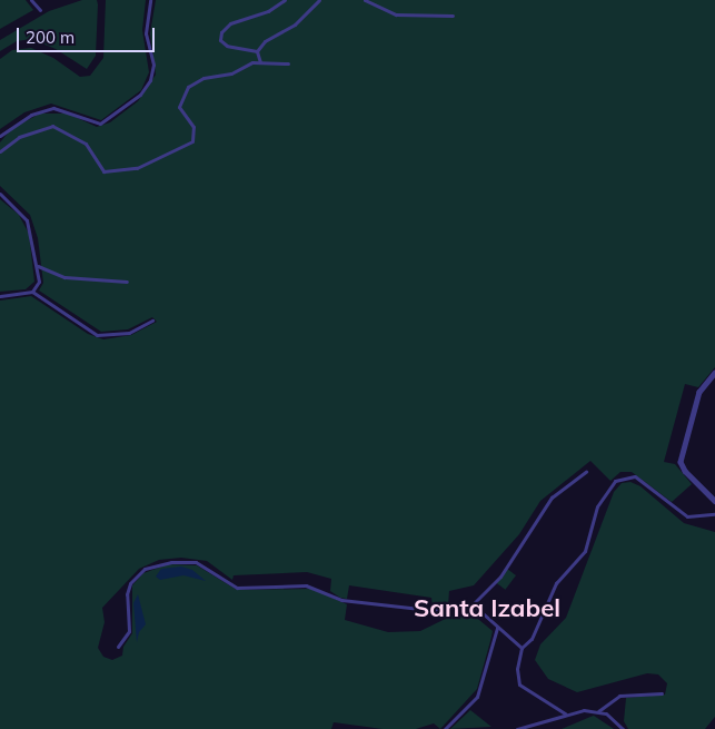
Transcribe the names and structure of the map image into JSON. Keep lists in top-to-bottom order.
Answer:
{
  "districts": ["Santa Izabel"],
  "scale_bar": "200 m"
}
